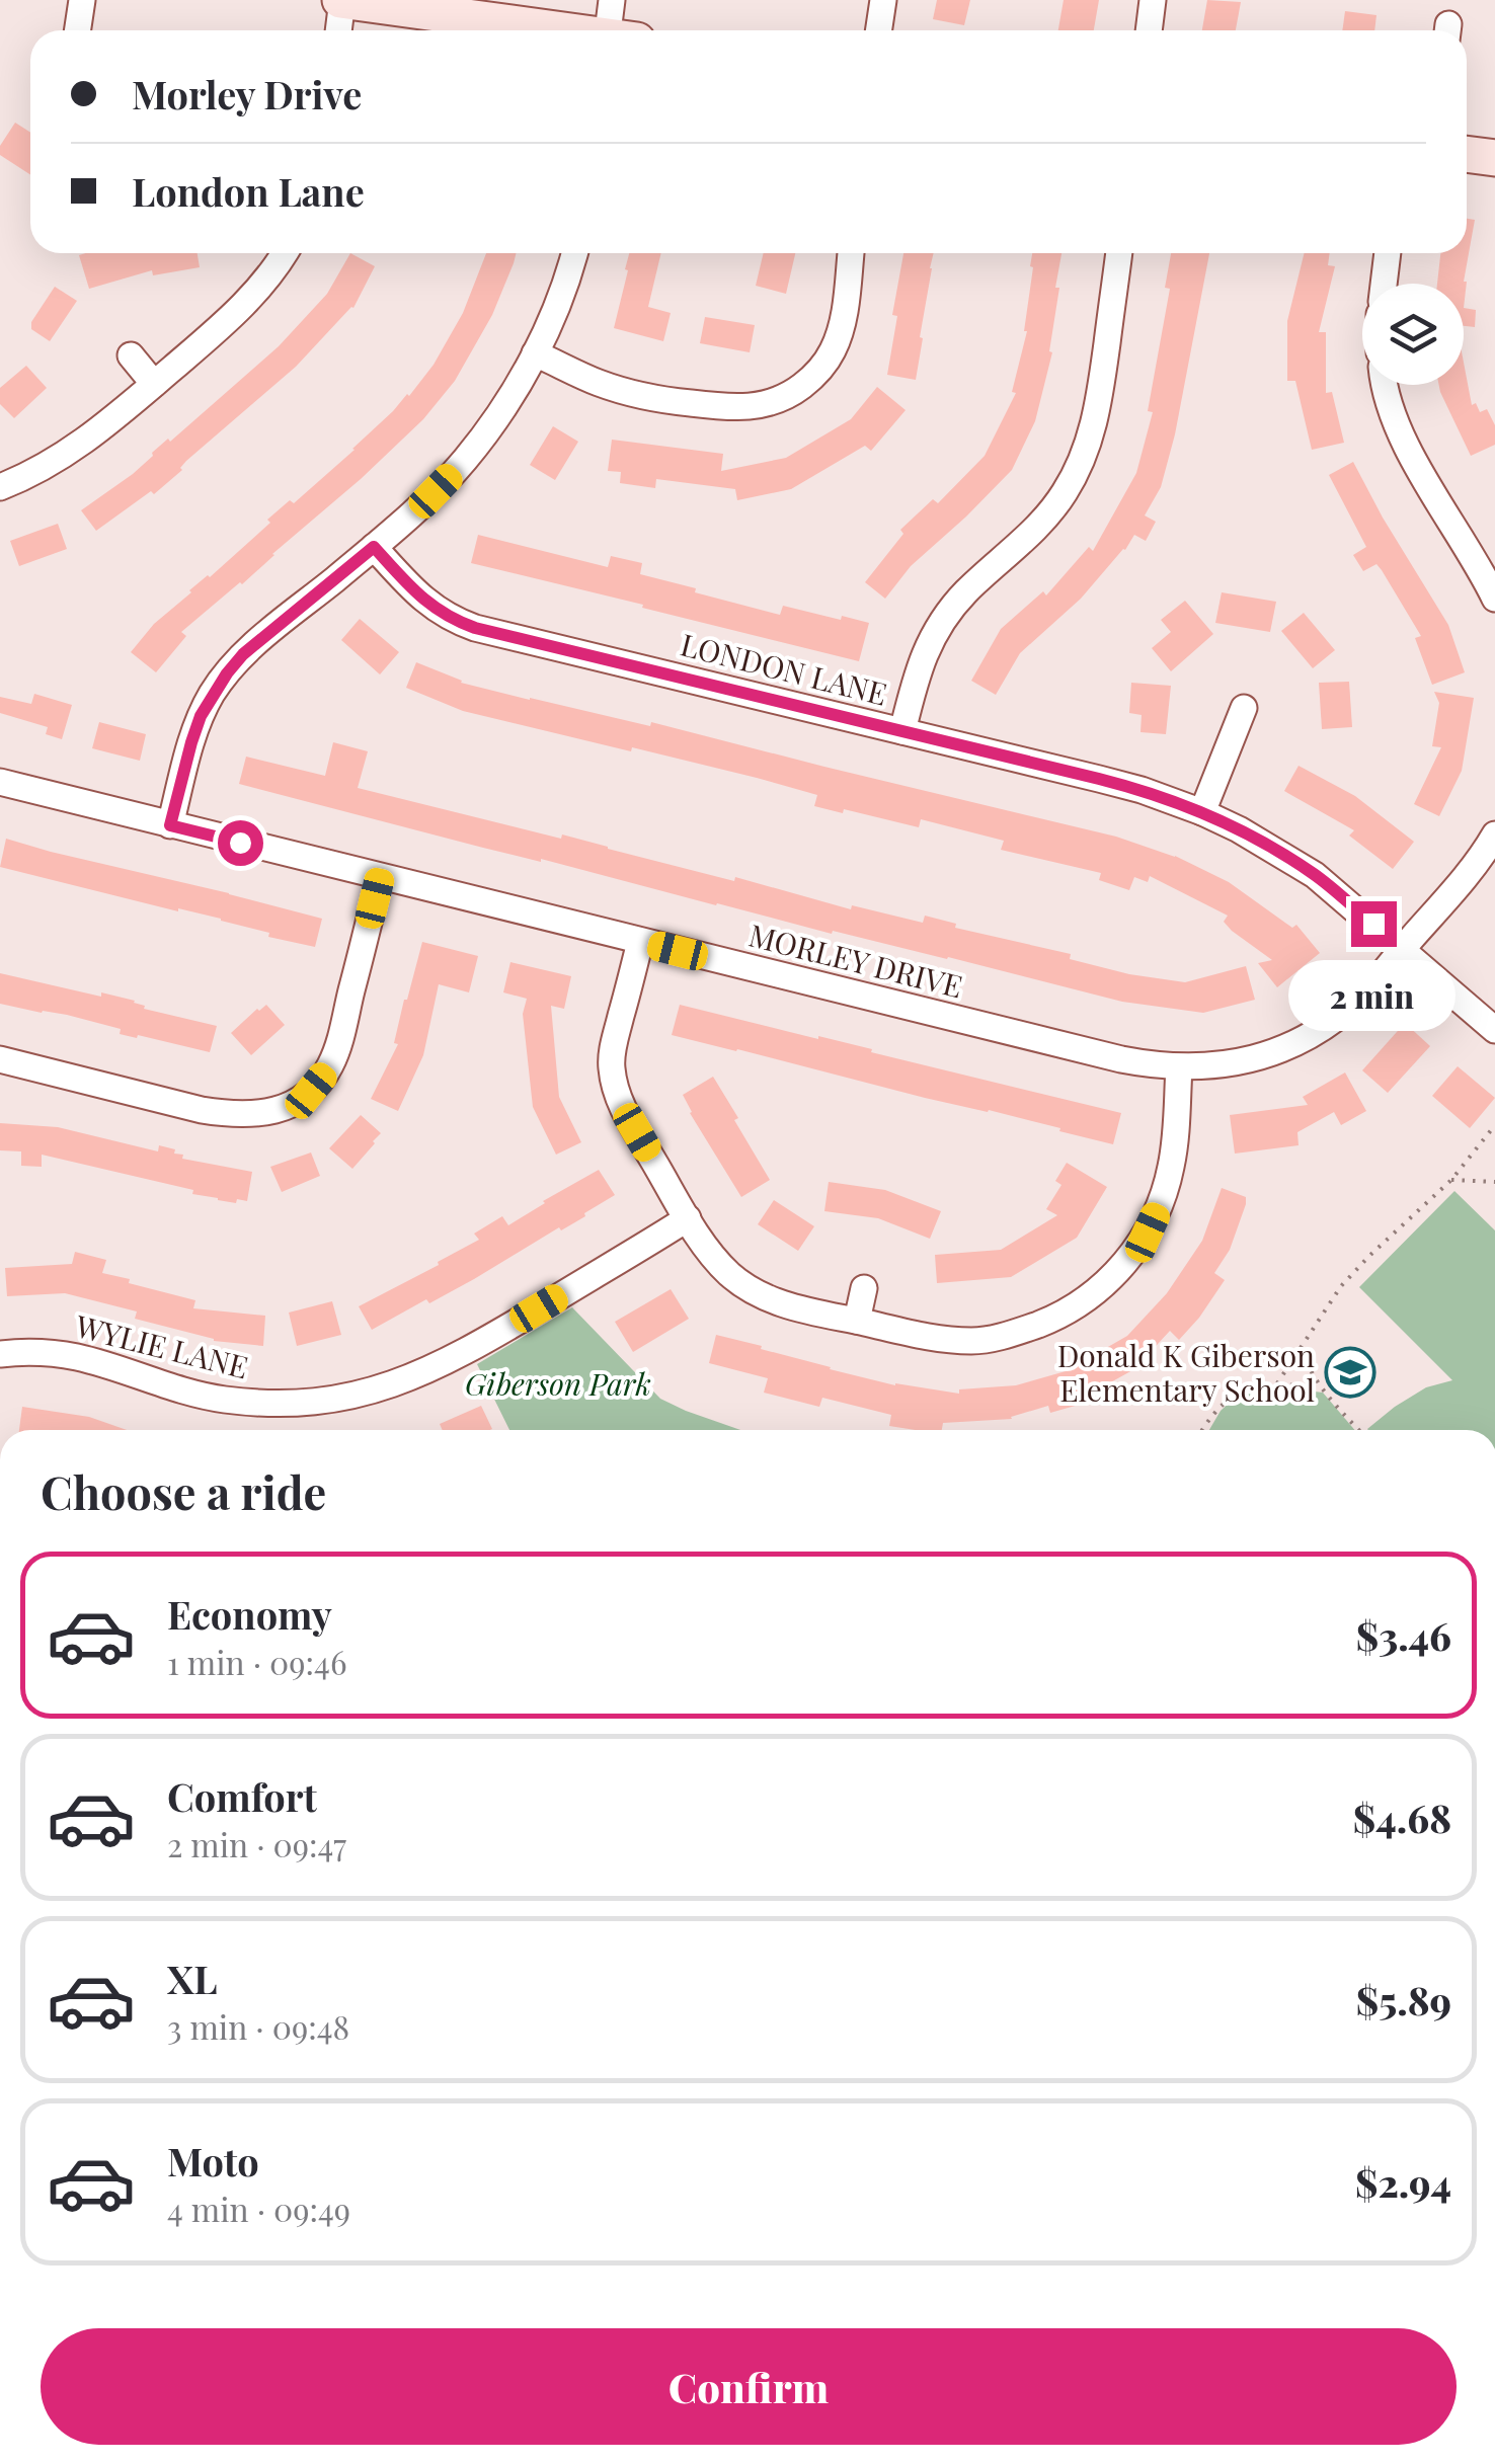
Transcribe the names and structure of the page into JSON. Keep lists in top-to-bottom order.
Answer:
{
  "streets": {
    "street": ["LONDON LANE", "MORLEY DRIVE", "WYLIE LANE"]
  },
  "crossings": [
    ["LONDON LANE", "MORLEY DRIVE"]
  ],
  "parks": ["Giberson Park"],
  "places": {
    "school or university": ["Donald K Giberson Elementary School"]
  },
  "page": {
    "banner": ["Morley Drive", "London Lane"],
    "bubble": "2 min",
    "heading": "Choose a ride",
    "list": [
      {
        "name": "Economy",
        "note": "1 min · 09:46",
        "value": "$3.46"
      },
      {
        "name": "Comfort",
        "note": "2 min · 09:47",
        "value": "$4.68"
      },
      {
        "name": "XL",
        "note": "3 min · 09:48",
        "value": "$5.89"
      },
      {
        "name": "Moto",
        "note": "4 min · 09:49",
        "value": "$2.94"
      }
    ],
    "buttons": "Confirm"
  }
}
